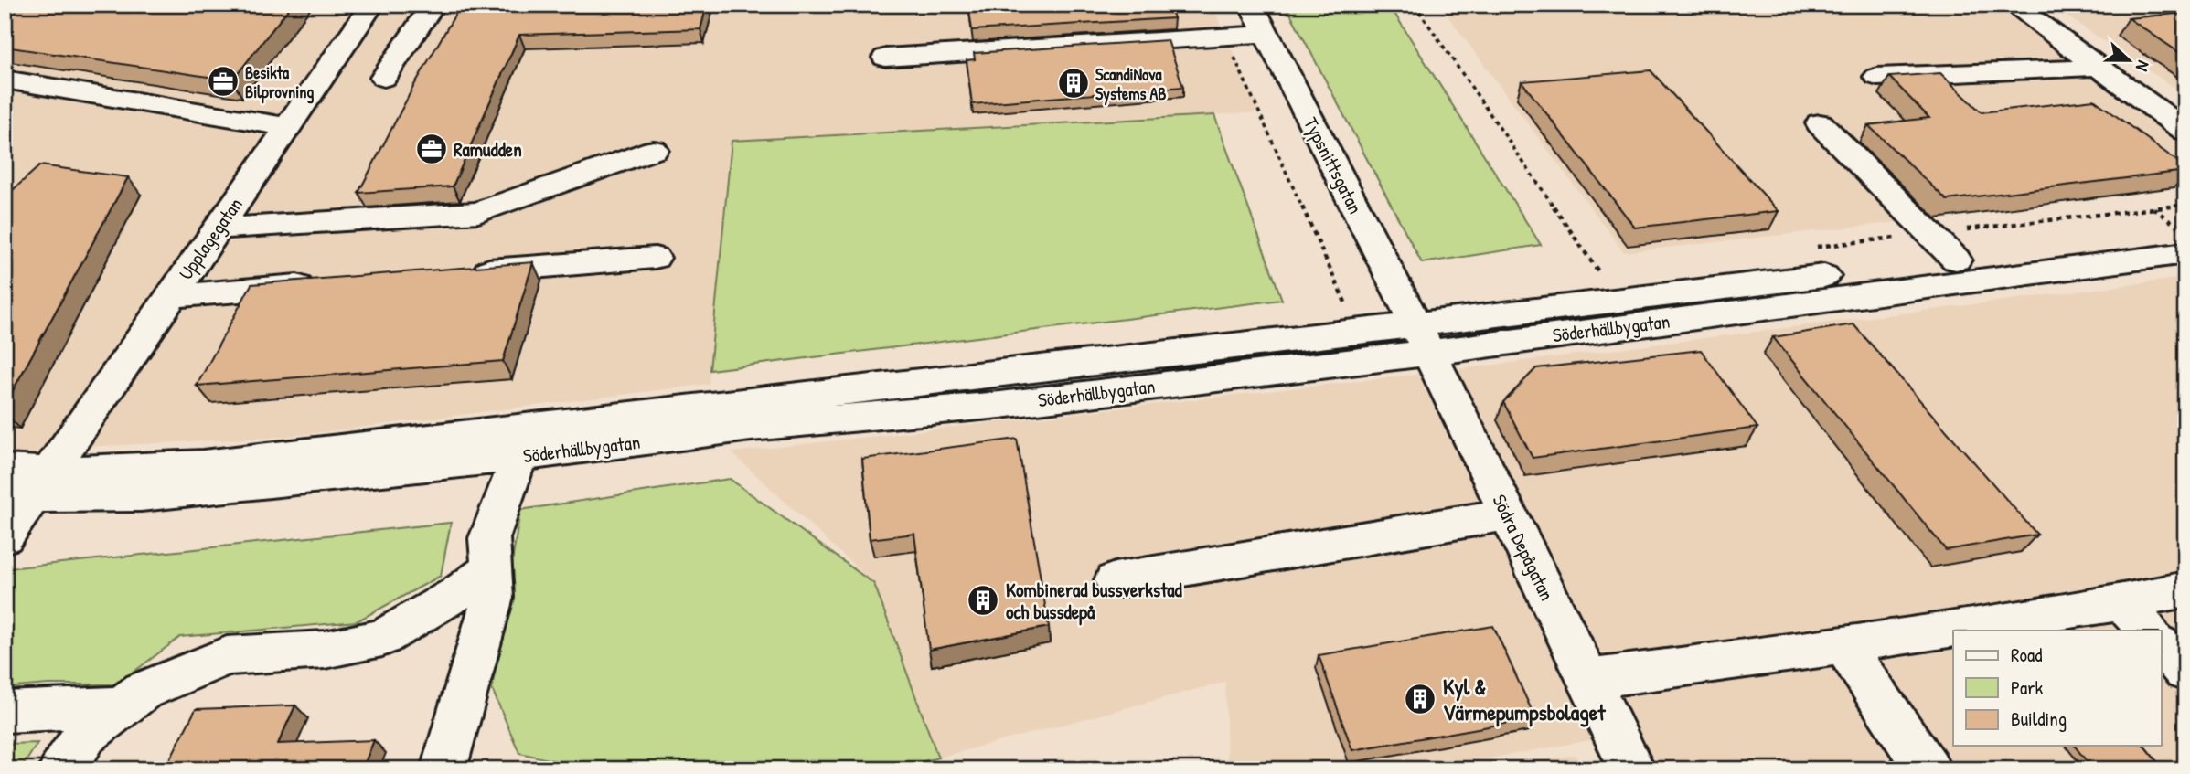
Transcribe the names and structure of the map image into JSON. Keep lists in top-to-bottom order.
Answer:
{
  "streets": {
    "street": [
      "Typsnittsgatan",
      "Upplagegatan",
      "Söderhällbygatan",
      "Södra Depågatan"
    ]
  },
  "crossings": [
    ["Typsnittsgatan", "Söderhällbygatan"],
    ["Typsnittsgatan", "Södra Depågatan"],
    ["Upplagegatan", "Söderhällbygatan"],
    ["Söderhällbygatan", "Södra Depågatan"]
  ],
  "places": {
    "office": ["Besikta Bilprovning", "Ramudden"],
    "building": ["ScandiNova Systems AB", "Kombinerad bussverkstad och bussdepå", "Kyl & Värmepumpsbolaget"]
  },
  "legend": ["Road", "Park", "Building"],
  "north": "right"
}
